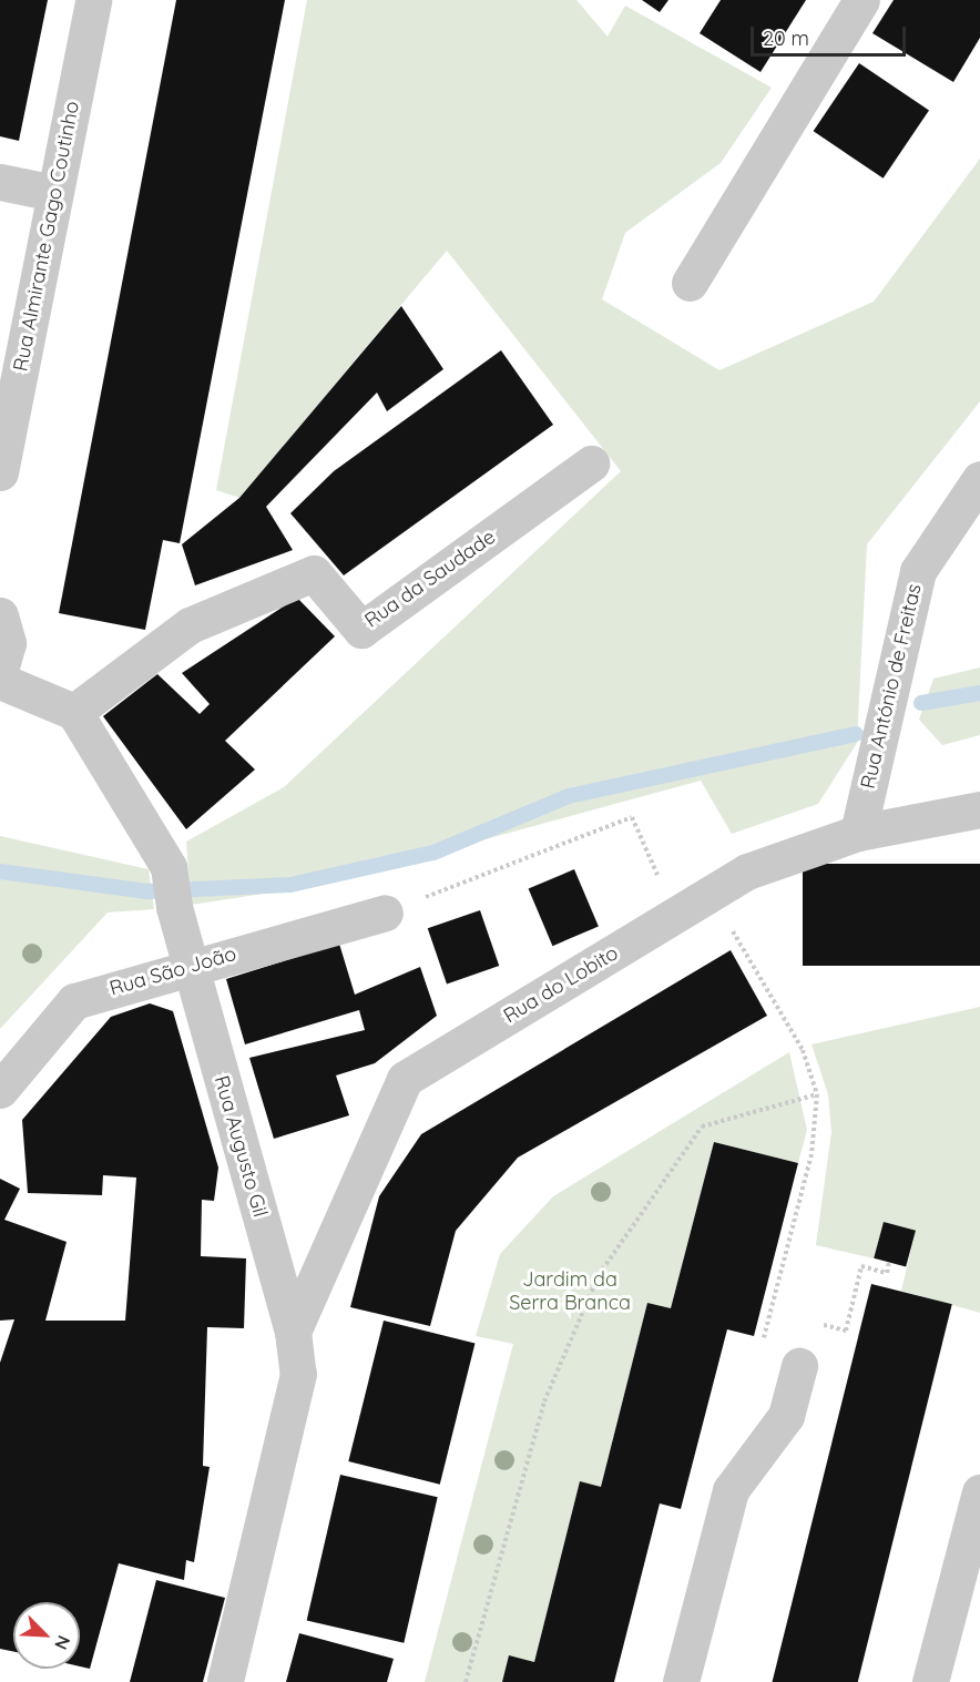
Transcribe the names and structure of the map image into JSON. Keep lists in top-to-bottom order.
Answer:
{
  "streets": {
    "street": [
      "Rua Almirante Gago Coutinho",
      "Rua da Saudade",
      "Rua António de Freitas",
      "Rua São João",
      "Rua do Lobito",
      "Rua Augusto Gil"
    ]
  },
  "crossings": [
    ["Rua da Saudade", "Rua Augusto Gil"],
    ["Rua António de Freitas", "Rua do Lobito"],
    ["Rua São João", "Rua Augusto Gil"],
    ["Rua do Lobito", "Rua Augusto Gil"]
  ],
  "parks": ["Jardim da Serra Branca"],
  "scale_bar": "20 m",
  "north": "bottom right"
}
